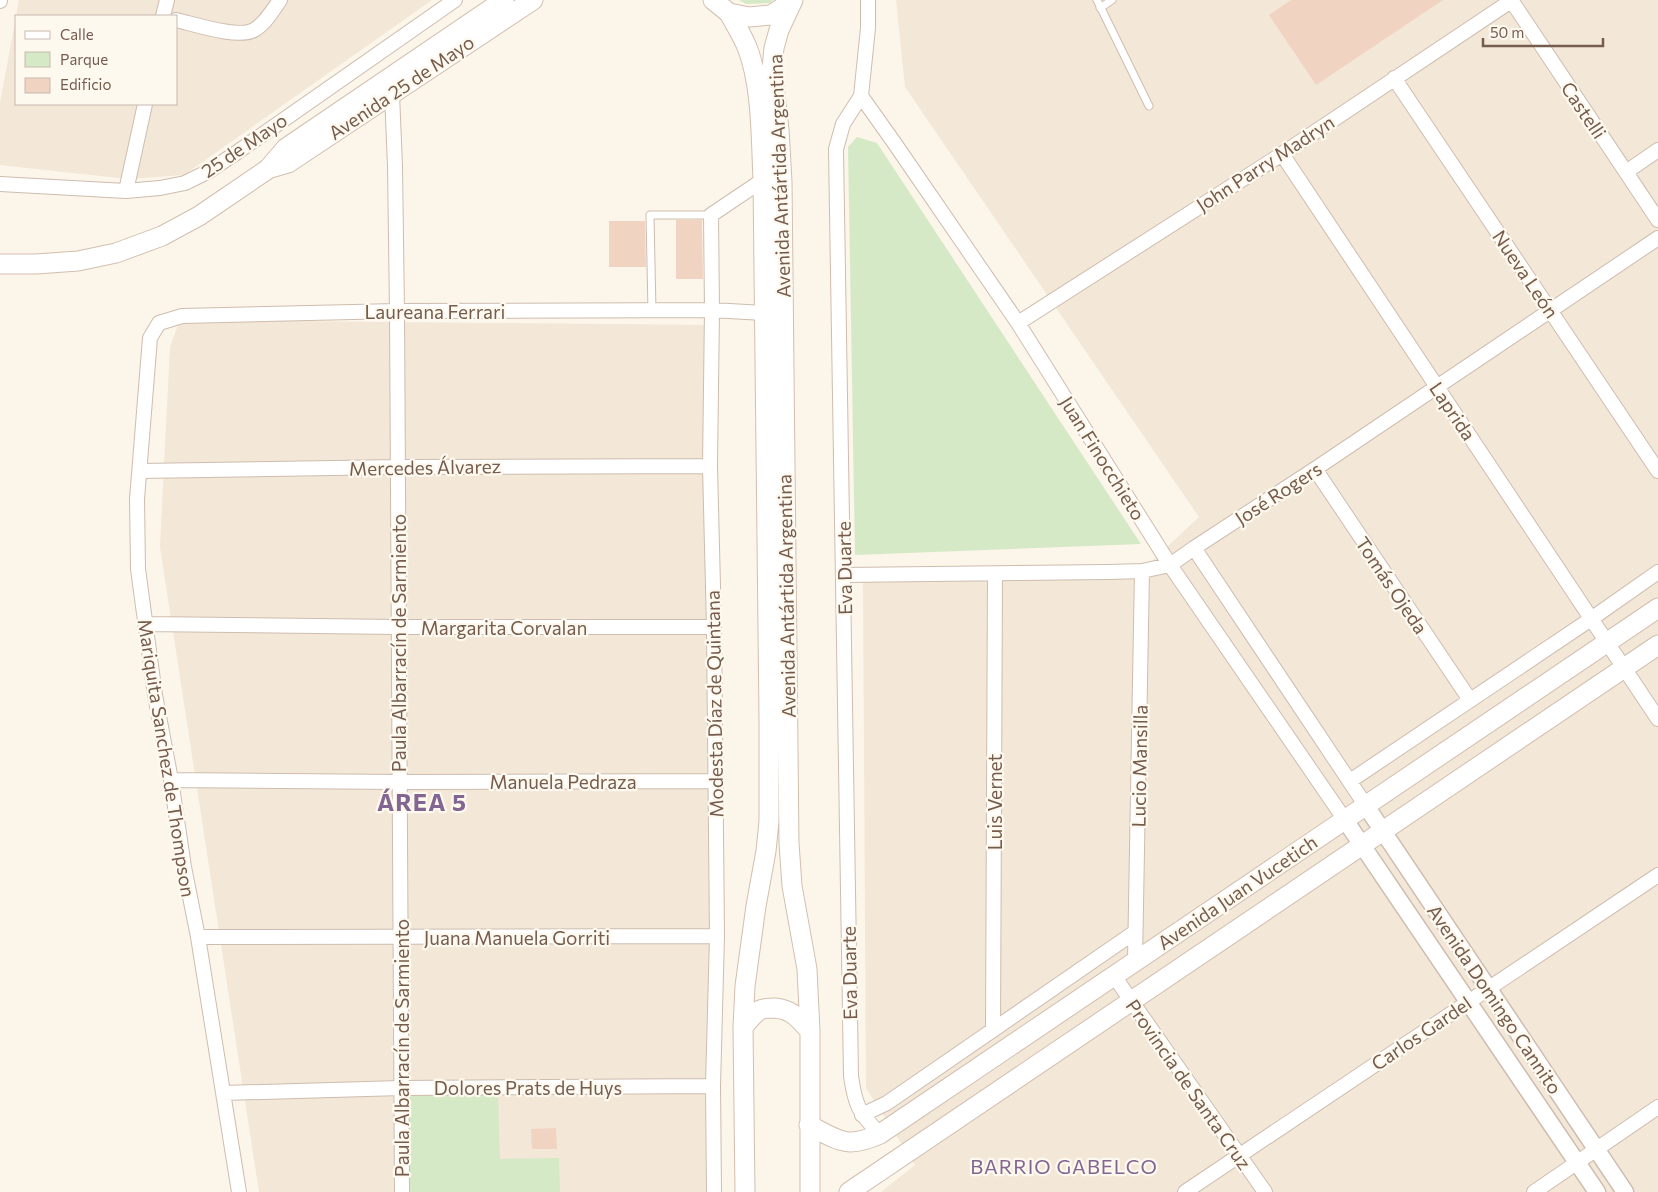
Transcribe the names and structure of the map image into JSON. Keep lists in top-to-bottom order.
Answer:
{
  "streets": {
    "main road": ["Avenida 25 de Mayo", "Avenida Antártida Argentina", "Avenida Juan Vucetich"],
    "street": [
      "Castelli",
      "25 de Mayo",
      "John Parry Madryn",
      "Nueva León",
      "Laureana Ferrari",
      "Laprida",
      "Juan Finocchieto",
      "Mercedes Álvarez",
      "José Rogers",
      "Eva Duarte",
      "Tomás Ojeda",
      "Margarita Corvalan",
      "Paula Albarracín de Sarmiento",
      "Modesta Díaz de Quintana",
      "Mariquita Sanchez de Thompson",
      "Lucio Mansilla",
      "Manuela Pedraza",
      "Luis Vernet",
      "Juana Manuela Gorriti",
      "Avenida Domingo Cannito",
      "Carlos Gardel",
      "Provincia de Santa Cruz",
      "Dolores Prats de Huys"
    ]
  },
  "crossings": [
    ["Avenida 25 de Mayo", "Paula Albarracín de Sarmiento"],
    ["Castelli", "John Parry Madryn"],
    ["John Parry Madryn", "Nueva León"],
    ["John Parry Madryn", "Laprida"],
    ["John Parry Madryn", "Juan Finocchieto"],
    ["Avenida Antártida Argentina", "Laureana Ferrari"],
    ["Avenida Antártida Argentina", "Avenida Juan Vucetich"],
    ["Nueva León", "José Rogers"],
    ["Laureana Ferrari", "Paula Albarracín de Sarmiento"],
    ["Laureana Ferrari", "Modesta Díaz de Quintana"],
    ["Laureana Ferrari", "Mariquita Sanchez de Thompson"],
    ["Laprida", "José Rogers"],
    ["Laprida", "Avenida Juan Vucetich"],
    ["Juan Finocchieto", "José Rogers"],
    ["Juan Finocchieto", "Eva Duarte"],
    ["Juan Finocchieto", "Avenida Juan Vucetich"],
    ["Juan Finocchieto", "Avenida Domingo Cannito"],
    ["Mercedes Álvarez", "Paula Albarracín de Sarmiento"],
    ["Mercedes Álvarez", "Modesta Díaz de Quintana"],
    ["Mercedes Álvarez", "Mariquita Sanchez de Thompson"],
    ["José Rogers", "Eva Duarte"],
    ["José Rogers", "Tomás Ojeda"],
    ["José Rogers", "Lucio Mansilla"],
    ["José Rogers", "Luis Vernet"],
    ["Eva Duarte", "Avenida Juan Vucetich"],
    ["Margarita Corvalan", "Paula Albarracín de Sarmiento"],
    ["Margarita Corvalan", "Modesta Díaz de Quintana"],
    ["Margarita Corvalan", "Mariquita Sanchez de Thompson"],
    ["Paula Albarracín de Sarmiento", "Manuela Pedraza"],
    ["Paula Albarracín de Sarmiento", "Juana Manuela Gorriti"],
    ["Paula Albarracín de Sarmiento", "Dolores Prats de Huys"],
    ["Modesta Díaz de Quintana", "Manuela Pedraza"],
    ["Modesta Díaz de Quintana", "Juana Manuela Gorriti"],
    ["Modesta Díaz de Quintana", "Dolores Prats de Huys"],
    ["Mariquita Sanchez de Thompson", "Manuela Pedraza"],
    ["Mariquita Sanchez de Thompson", "Juana Manuela Gorriti"],
    ["Mariquita Sanchez de Thompson", "Dolores Prats de Huys"],
    ["Lucio Mansilla", "Avenida Juan Vucetich"],
    ["Avenida Juan Vucetich", "Avenida Domingo Cannito"],
    ["Avenida Juan Vucetich", "Provincia de Santa Cruz"],
    ["Avenida Domingo Cannito", "Carlos Gardel"],
    ["Carlos Gardel", "Provincia de Santa Cruz"]
  ],
  "districts": ["ÁREA 5", "BARRIO GABELCO"],
  "legend": ["Calle", "Parque", "Edificio"],
  "scale_bar": "50 m"
}
